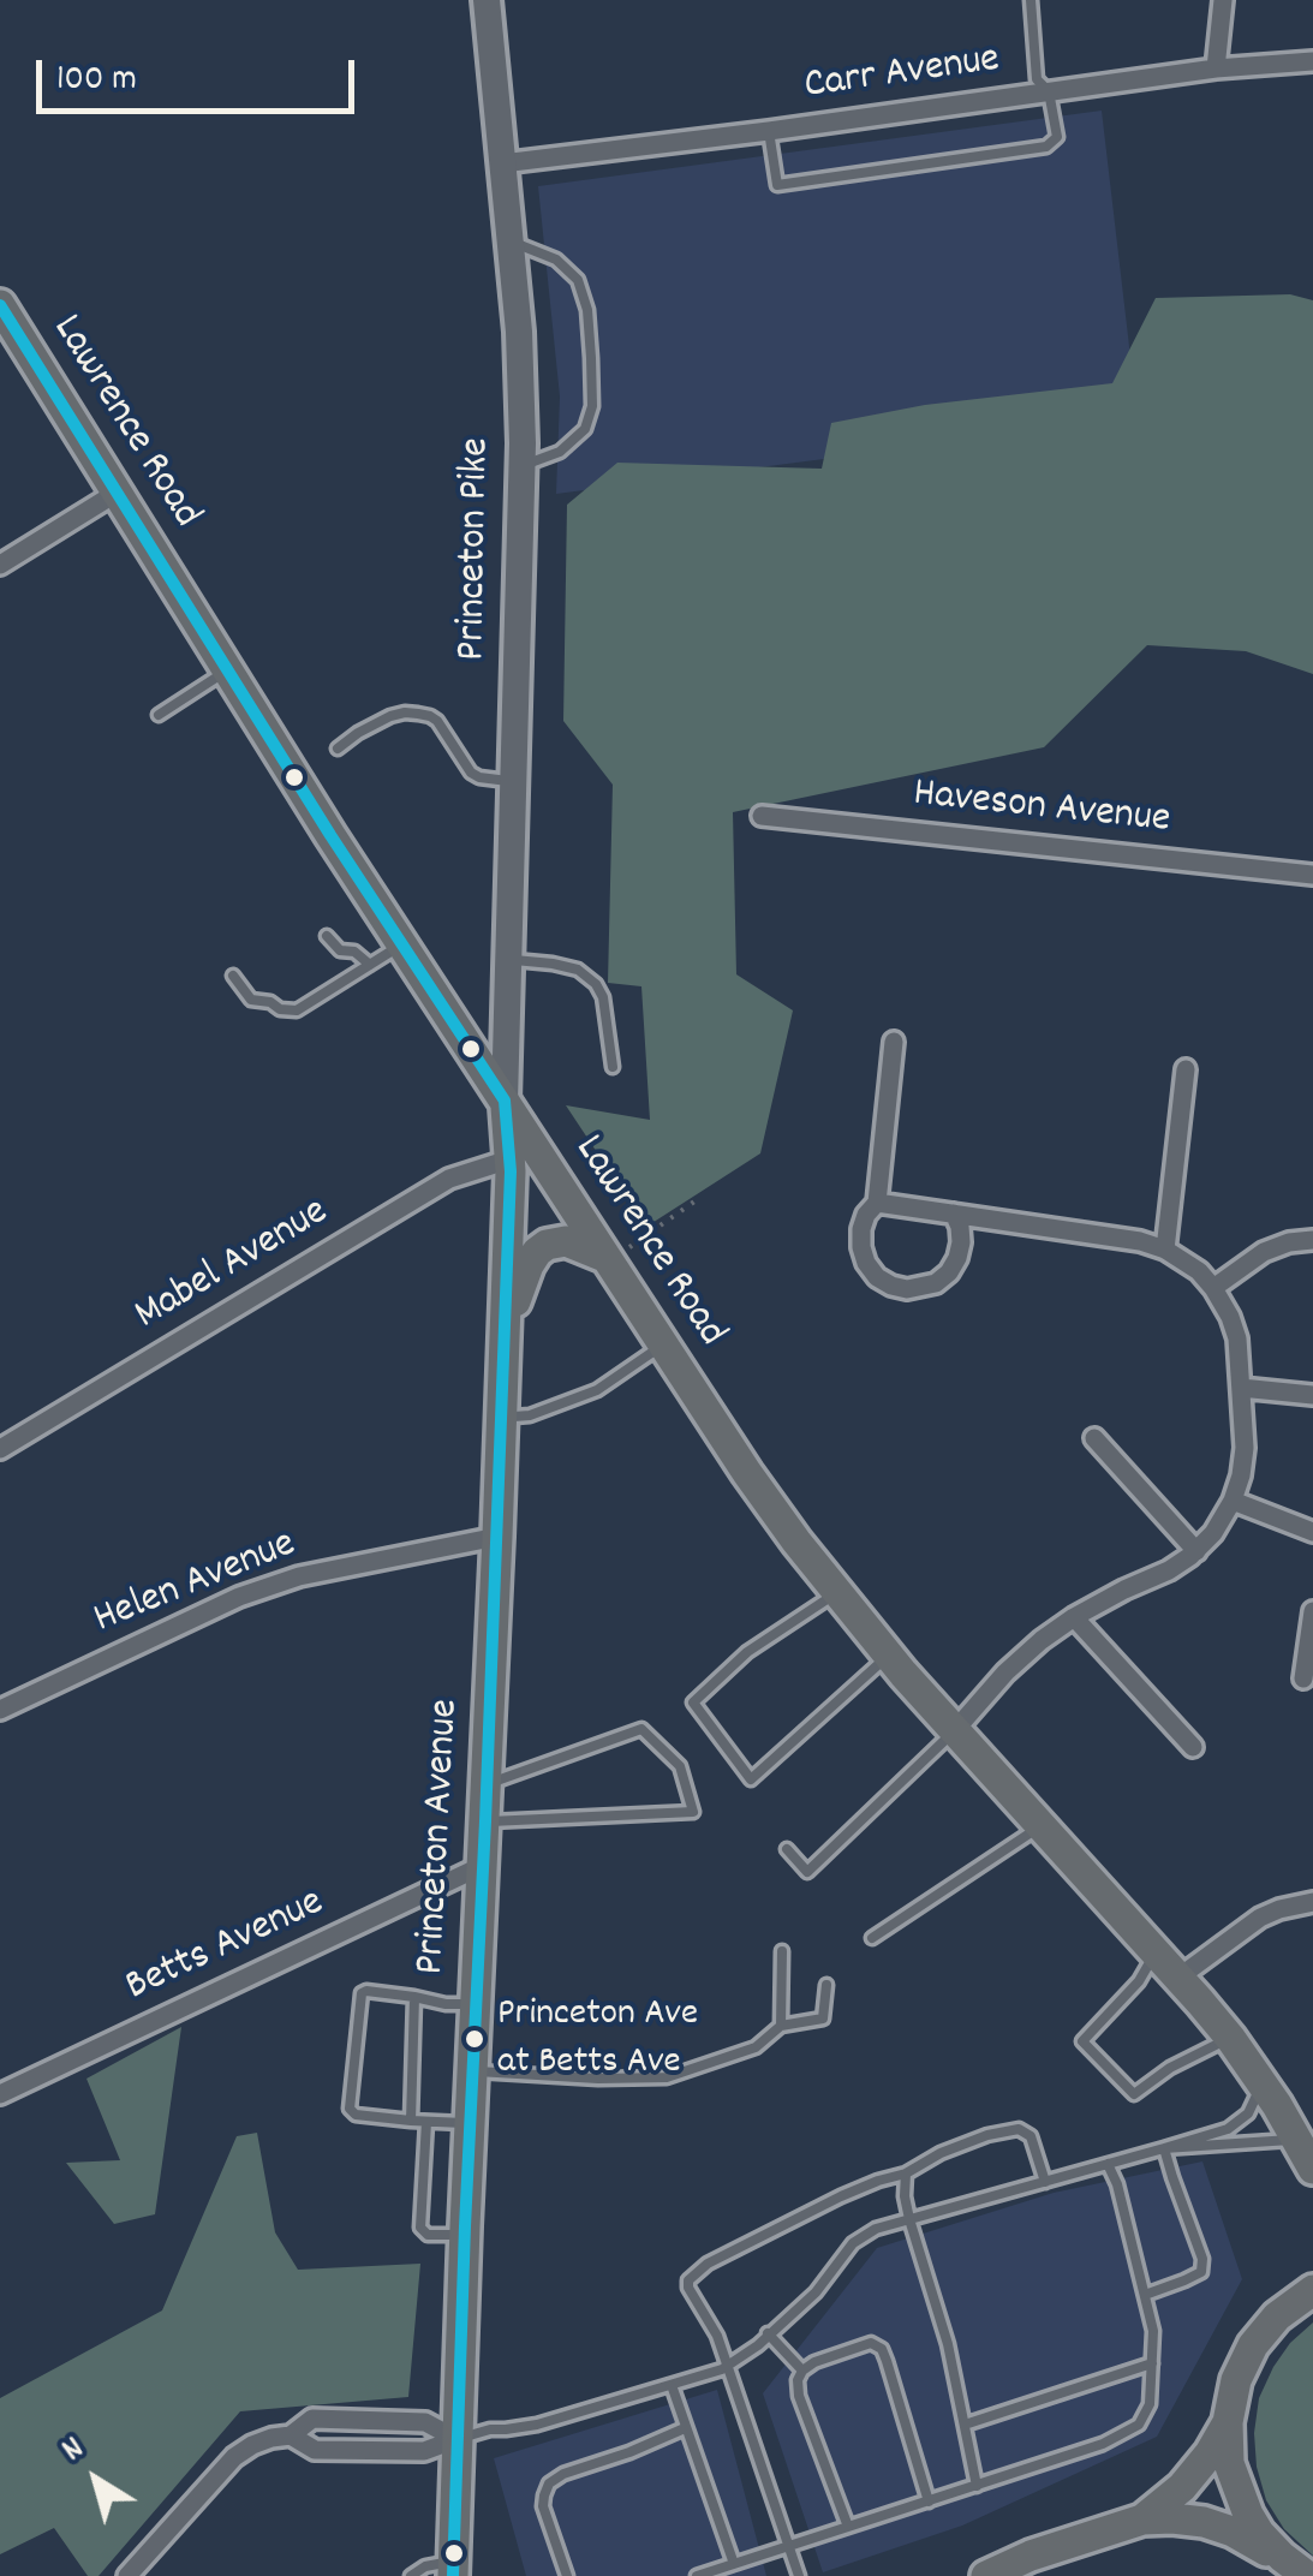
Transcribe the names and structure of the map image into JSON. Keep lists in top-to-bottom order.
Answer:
{
  "streets": {
    "main road": ["Lawrence Road", "Princeton Pike", "Princeton Avenue"],
    "street": [
      "Carr Avenue",
      "Haveson Avenue",
      "Mabel Avenue",
      "Helen Avenue",
      "Betts Avenue"
    ]
  },
  "crossings": [
    ["Carr Avenue", "Princeton Pike"],
    ["Lawrence Road", "Princeton Pike"],
    ["Lawrence Road", "Princeton Avenue"],
    ["Princeton Pike", "Princeton Avenue"],
    ["Mabel Avenue", "Princeton Avenue"],
    ["Helen Avenue", "Princeton Avenue"],
    ["Princeton Avenue", "Betts Avenue"]
  ],
  "places": ["Princeton Ave at Betts Ave"],
  "scale_bar": "100 m",
  "north": "top left"
}
